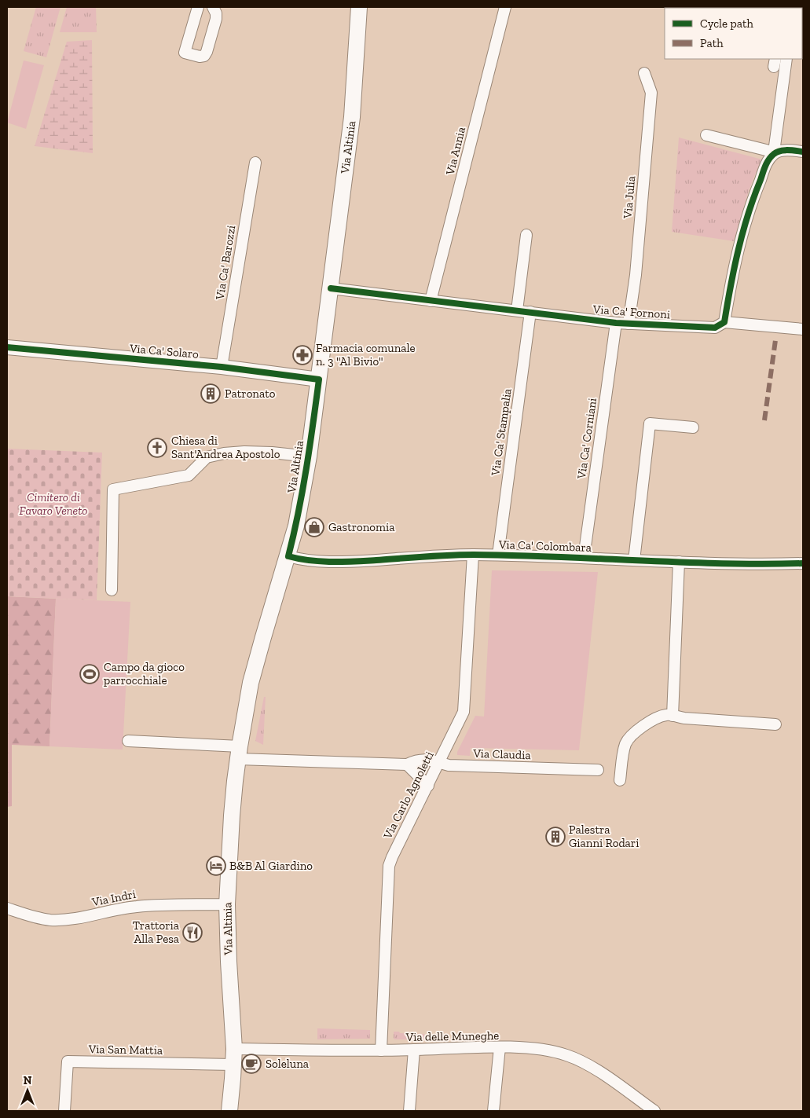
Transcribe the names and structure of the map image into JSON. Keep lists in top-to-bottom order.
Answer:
{
  "streets": {
    "main road": ["Via Altinia"],
    "street": [
      "Via Annia",
      "Via Julia",
      "Via Ca' Barozzi",
      "Via Ca' Fornoni",
      "Via Ca' Solaro",
      "Via Ca' Stampalia",
      "Via Ca' Corniani",
      "Via Ca' Colombara",
      "Via Claudia",
      "Via Carlo Agnoletti",
      "Via Indri",
      "Via delle Muneghe",
      "Via San Mattia"
    ]
  },
  "crossings": [
    ["Via Altinia", "Via Ca' Fornoni"],
    ["Via Altinia", "Via Ca' Solaro"],
    ["Via Altinia", "Via Ca' Colombara"],
    ["Via Altinia", "Via Claudia"],
    ["Via Altinia", "Via Indri"],
    ["Via Altinia", "Via delle Muneghe"],
    ["Via Altinia", "Via San Mattia"],
    ["Via Annia", "Via Ca' Fornoni"],
    ["Via Julia", "Via Ca' Fornoni"],
    ["Via Ca' Barozzi", "Via Ca' Solaro"],
    ["Via Ca' Fornoni", "Via Ca' Stampalia"],
    ["Via Ca' Fornoni", "Via Ca' Corniani"],
    ["Via Ca' Stampalia", "Via Ca' Colombara"],
    ["Via Ca' Corniani", "Via Ca' Colombara"],
    ["Via Ca' Colombara", "Via Carlo Agnoletti"],
    ["Via Claudia", "Via Carlo Agnoletti"],
    ["Via Carlo Agnoletti", "Via delle Muneghe"]
  ],
  "parks": ["Cimitero di Favaro Veneto"],
  "places": {
    "pharmacy": ["Farmacia comunale n. 3 \"Al Bivio\""],
    "building": ["Patronato", "Palestra Gianni Rodari"],
    "church": ["Chiesa di Sant'Andrea Apostolo"],
    "shop": ["Gastronomia"],
    "sports": ["Campo da gioco parrocchiale"],
    "hotel": ["B&B Al Giardino"],
    "restaurant": ["Trattoria Alla Pesa"],
    "cafe": ["Soleluna"]
  },
  "legend": ["Cycle path", "Path"],
  "north": "top"
}
